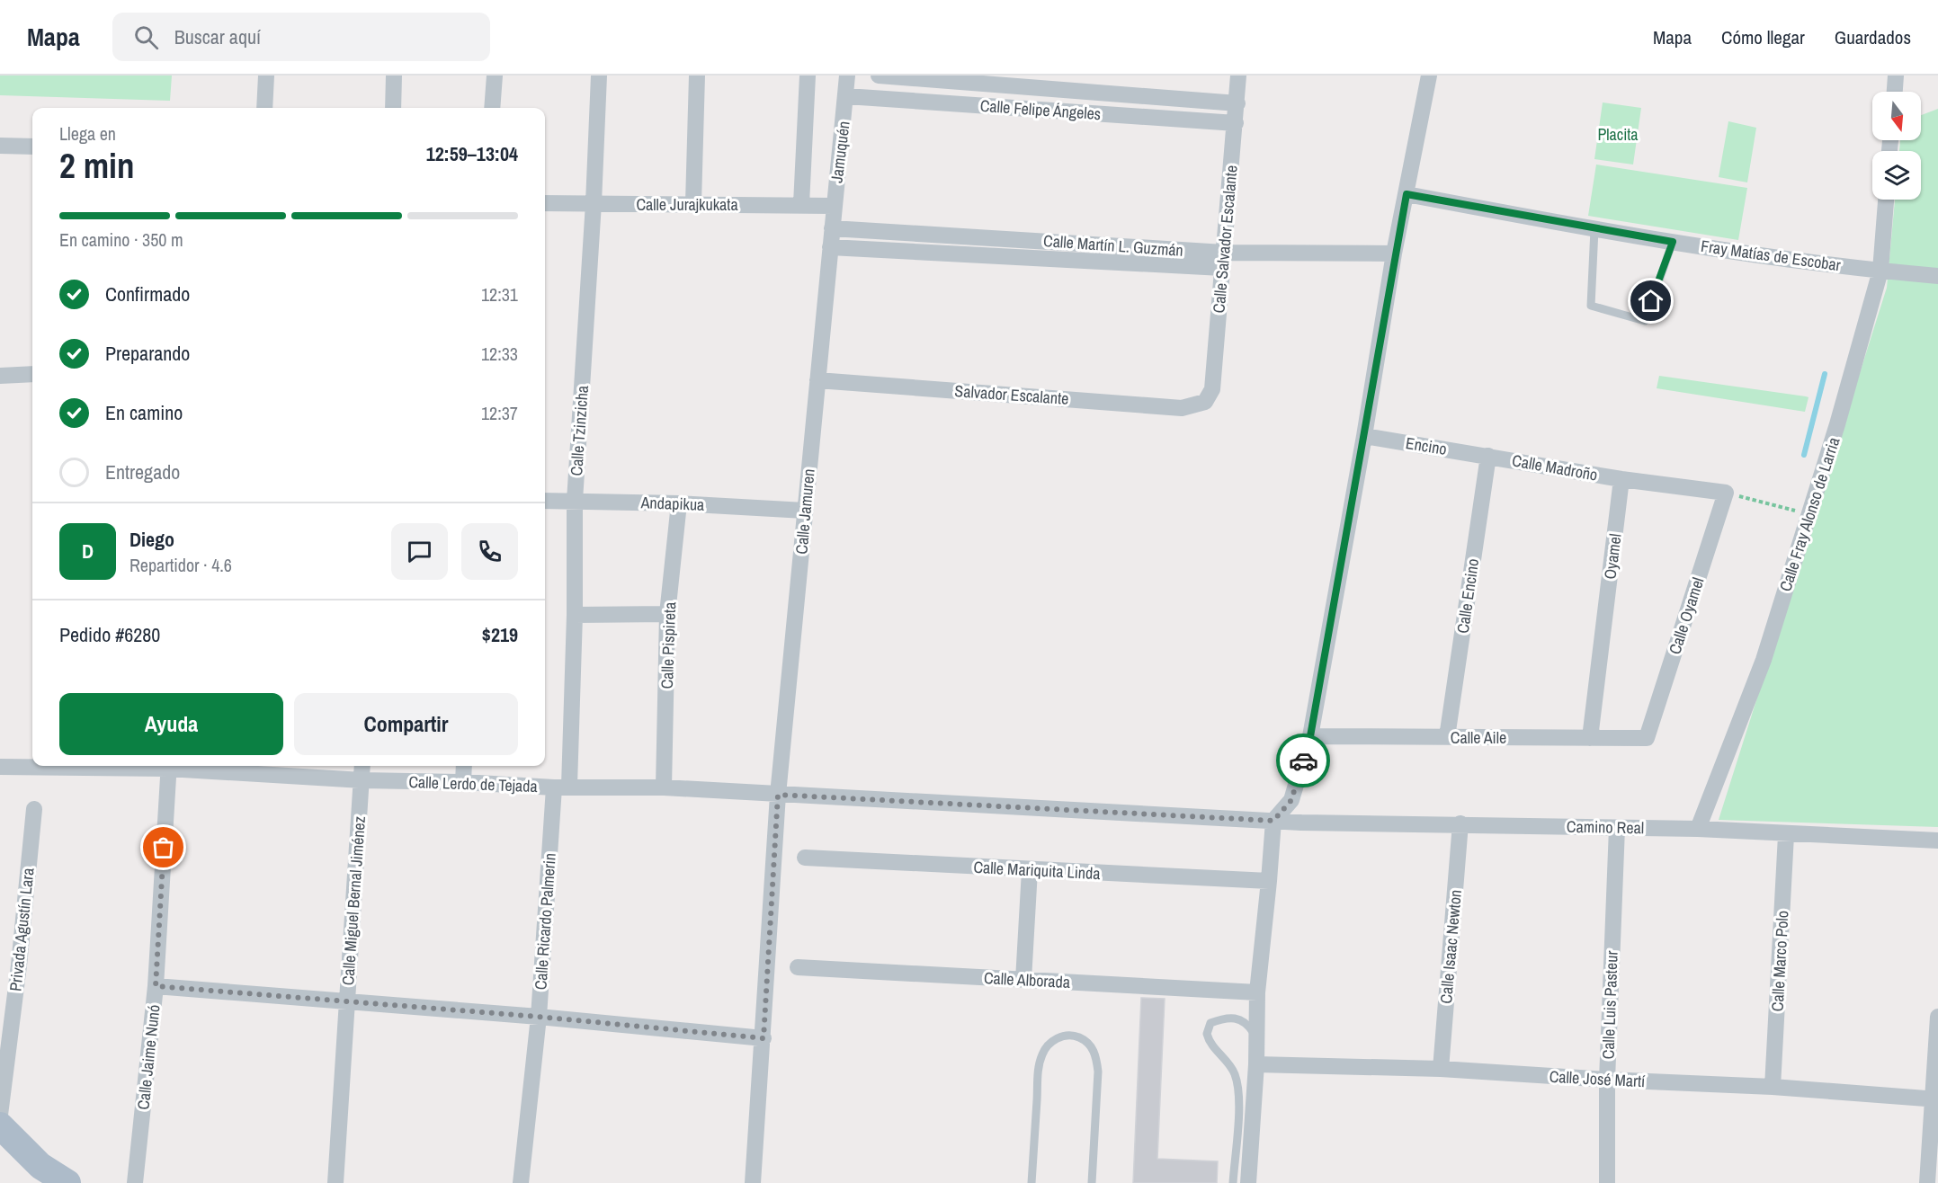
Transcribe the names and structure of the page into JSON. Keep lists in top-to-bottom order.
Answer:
{
  "streets": {
    "street": [
      "Calle Felipe Ángeles",
      "Jamuquén",
      "Calle Jurajkukata",
      "Calle Salvador Escalante",
      "Calle Martín L. Guzmán",
      "Fray Matías de Escobar",
      "Salvador Escalante",
      "Calle Tzinzicha",
      "Encino",
      "Calle Madroño",
      "Andapikua",
      "Calle Jamuren",
      "Calle Fray Alonso de Larria",
      "Oyamel",
      "Calle Encino",
      "Calle Oyamel",
      "Calle Pispireta",
      "Calle Aile",
      "Calle Lerdo de Tejada",
      "Camino Real",
      "Calle Mariquita Linda",
      "Calle Miguel Bernal Jiménez",
      "Calle Ricardo Palmerin",
      "Privada Agustín Lara",
      "Calle Isaac Newton",
      "Calle Marco Polo",
      "Calle Alborada",
      "Calle Luis Pasteur",
      "Calle Jaime Nunó",
      "Calle José Martí"
    ]
  },
  "crossings": [
    ["Calle Felipe Ángeles", "Jamuquén"],
    ["Calle Felipe Ángeles", "Calle Salvador Escalante"],
    ["Jamuquén", "Calle Jurajkukata"],
    ["Jamuquén", "Calle Martín L. Guzmán"],
    ["Jamuquén", "Calle Jamuren"],
    ["Calle Jurajkukata", "Calle Tzinzicha"],
    ["Calle Salvador Escalante", "Calle Martín L. Guzmán"],
    ["Calle Salvador Escalante", "Salvador Escalante"],
    ["Calle Martín L. Guzmán", "Calle Jamuren"],
    ["Fray Matías de Escobar", "Calle Fray Alonso de Larria"],
    ["Salvador Escalante", "Calle Jamuren"],
    ["Calle Tzinzicha", "Andapikua"],
    ["Calle Tzinzicha", "Calle Lerdo de Tejada"],
    ["Calle Tzinzicha", "Calle Ricardo Palmerin"],
    ["Encino", "Calle Madroño"],
    ["Encino", "Calle Encino"],
    ["Calle Madroño", "Oyamel"],
    ["Calle Madroño", "Calle Encino"],
    ["Andapikua", "Calle Jamuren"],
    ["Andapikua", "Calle Pispireta"],
    ["Calle Jamuren", "Calle Lerdo de Tejada"],
    ["Calle Fray Alonso de Larria", "Camino Real"],
    ["Oyamel", "Calle Aile"],
    ["Calle Encino", "Calle Aile"],
    ["Calle Oyamel", "Calle Aile"],
    ["Calle Pispireta", "Calle Lerdo de Tejada"],
    ["Calle Lerdo de Tejada", "Camino Real"],
    ["Calle Lerdo de Tejada", "Calle Miguel Bernal Jiménez"],
    ["Calle Lerdo de Tejada", "Calle Ricardo Palmerin"],
    ["Camino Real", "Calle Isaac Newton"],
    ["Camino Real", "Calle Marco Polo"],
    ["Camino Real", "Calle Luis Pasteur"],
    ["Calle Isaac Newton", "Calle José Martí"],
    ["Calle Marco Polo", "Calle José Martí"],
    ["Calle Luis Pasteur", "Calle José Martí"]
  ],
  "parks": ["Placita"],
  "north": "bottom",
  "page": {
    "header": "Mapa",
    "search": "Buscar aquí",
    "nav": ["Mapa", "Cómo llegar", "Guardados"],
    "heading": ["2 min", "Llega en", "12:59–13:04"],
    "panel": [
      "Diego",
      "Repartidor · 4.6",
      "Pedido #6280",
      "$219"
    ],
    "bar": "En camino · 350 m",
    "list": [
      ["Confirmado", "12:31"],
      ["Preparando", "12:33"],
      ["En camino", "12:37"],
      "Entregado"
    ],
    "round": "D",
    "buttons": ["Ayuda", "Compartir"]
  }
}
